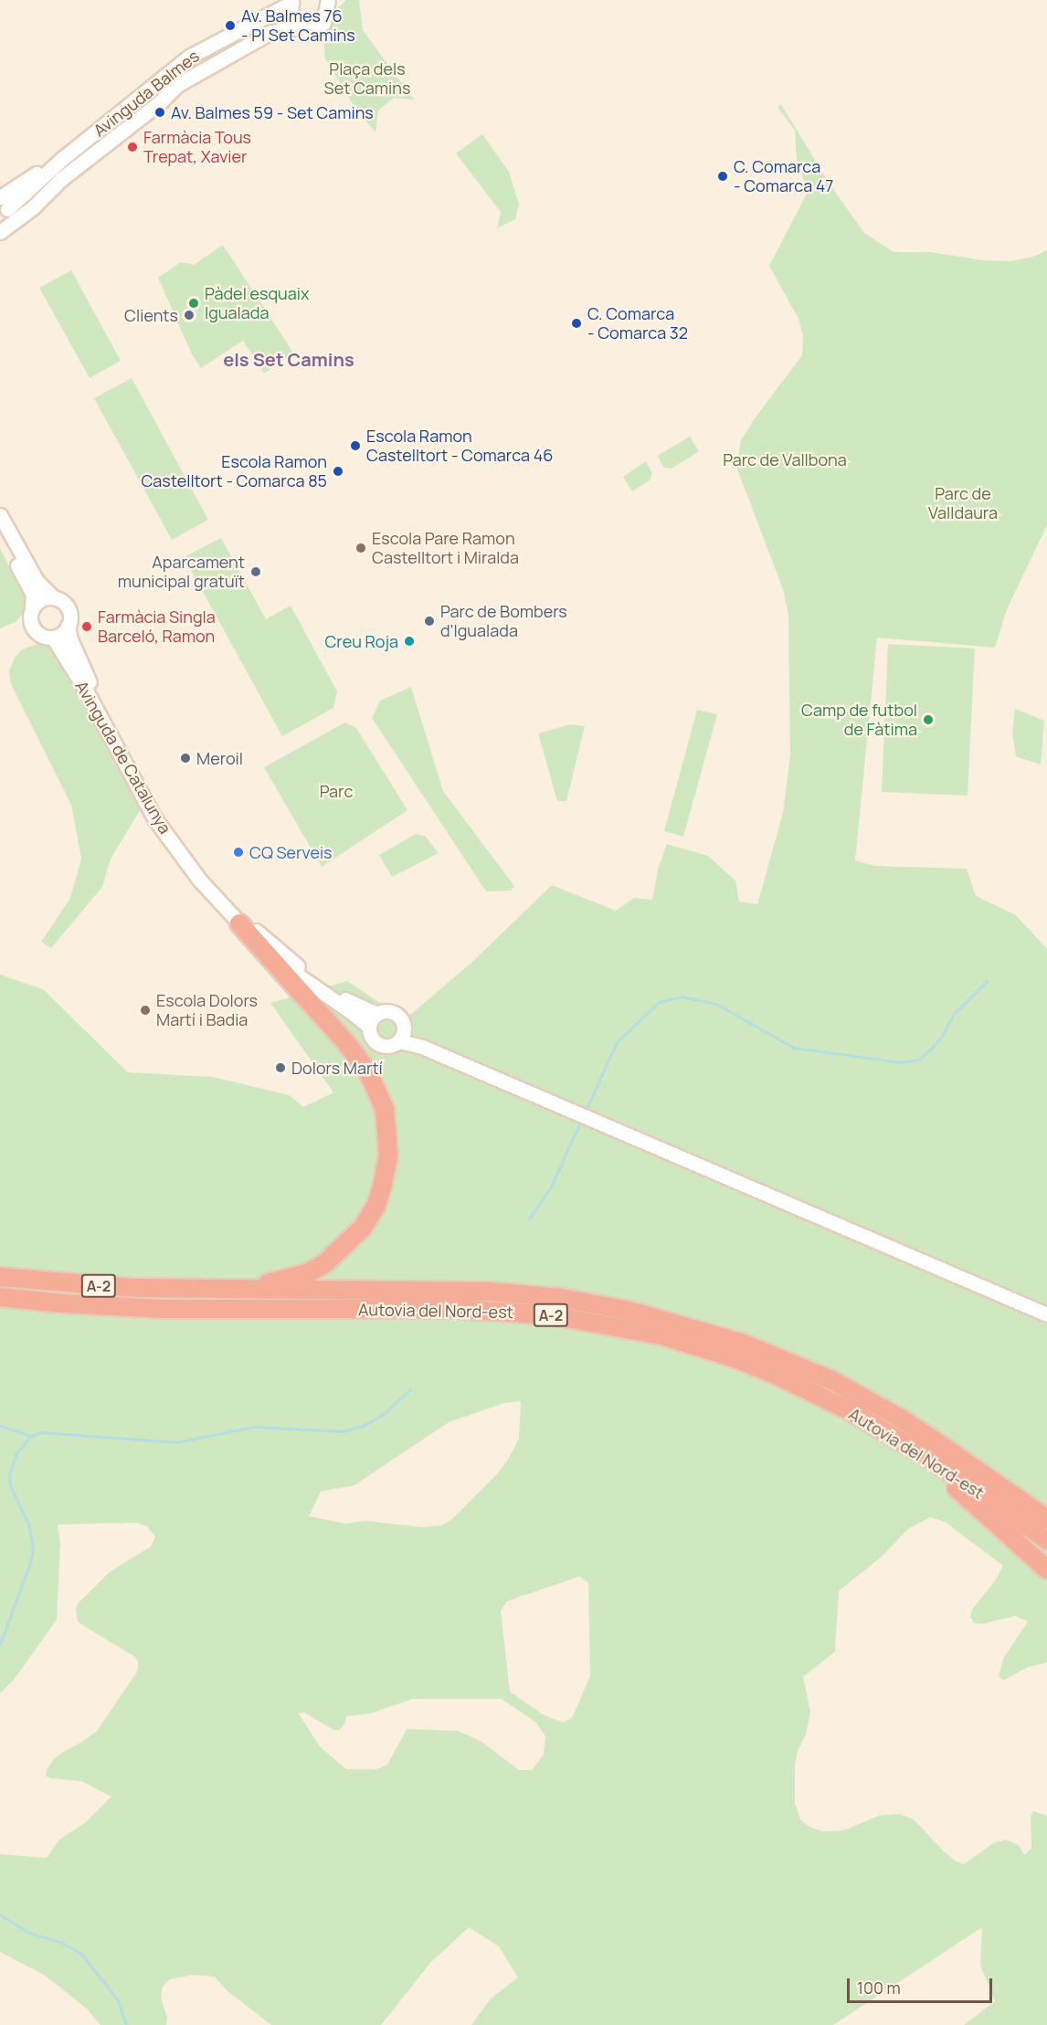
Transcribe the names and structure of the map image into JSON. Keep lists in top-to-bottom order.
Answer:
{
  "streets": {
    "highway": ["A-2", "Autovia del Nord-est"],
    "street": ["Avinguda Balmes", "Avinguda de Catalunya"]
  },
  "districts": ["els Set Camins"],
  "parks": [
    "Plaça dels Set Camins",
    "Parc de Vallbona",
    "Parc de Valldaura",
    "Parc"
  ],
  "places": [
    "Av. Balmes 76 - Pl Set Camins",
    "Av. Balmes 59 - Set Camins",
    "Farmàcia Tous Trepat, Xavier",
    "C. Comarca - Comarca 47",
    "Pàdel esquaix Igualada",
    "Clients",
    "C. Comarca - Comarca 32",
    "Escola Ramon Castelltort - Comarca 46",
    "Escola Ramon Castelltort - Comarca 85",
    "Escola Pare Ramon Castelltort i Miralda",
    "Aparcament municipal gratuït",
    "Parc de Bombers d'Igualada",
    "Farmàcia Singla Barceló, Ramon",
    "Creu Roja",
    "Camp de futbol de Fàtima",
    "Meroil",
    "CQ Serveis",
    "Escola Dolors Martí i Badia",
    "Dolors Martí"
  ],
  "scale_bar": "100 m"
}
